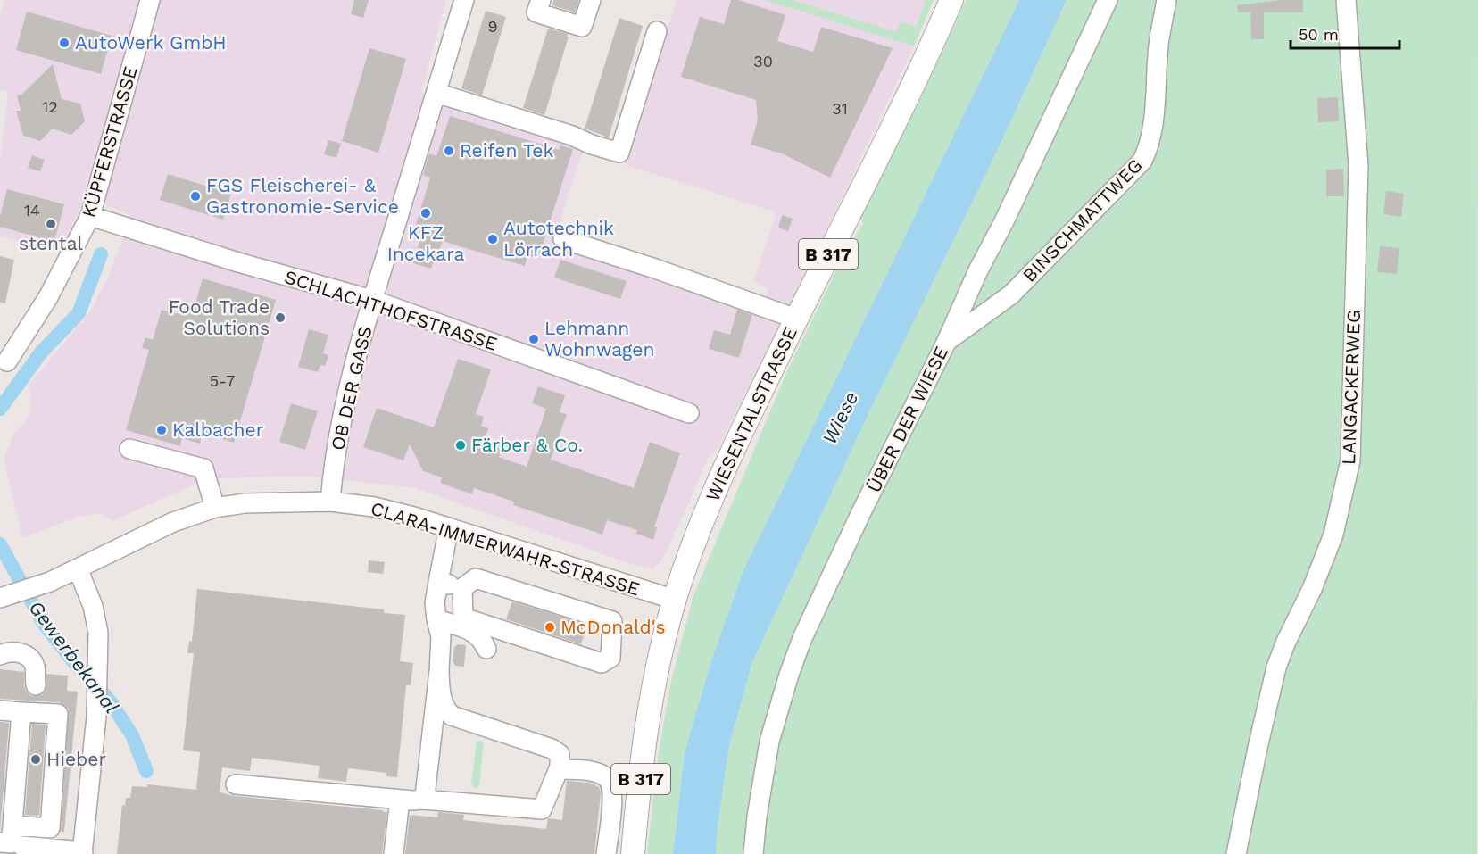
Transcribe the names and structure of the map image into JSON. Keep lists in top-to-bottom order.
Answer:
{
  "streets": {
    "main road": ["B 317", "WIESENTALSTRASSE"],
    "street": [
      "KÜPFERSTRASSE",
      "BINSCHMATTWEG",
      "SCHLACHTHOFSTRASSE",
      "LANGACKERWEG",
      "OB DER GASS",
      "ÜBER DER WIESE",
      "CLARA-IMMERWAHR-STRASSE"
    ]
  },
  "crossings": [
    ["KÜPFERSTRASSE", "SCHLACHTHOFSTRASSE"],
    ["BINSCHMATTWEG", "ÜBER DER WIESE"],
    ["SCHLACHTHOFSTRASSE", "OB DER GASS"],
    ["OB DER GASS", "CLARA-IMMERWAHR-STRASSE"],
    ["WIESENTALSTRASSE", "CLARA-IMMERWAHR-STRASSE"]
  ],
  "water": ["Wiese", "Gewerbekanal"],
  "places": [
    "AutoWerk GmbH",
    "Reifen Tek",
    "FGS Fleischerei- & Gastronomie-Service",
    "KFZ Incekara",
    "stental",
    "Autotechnik Lörrach",
    "Food Trade Solutions",
    "Lehmann Wohnwagen",
    "Kalbacher",
    "Färber & Co.",
    "McDonald's",
    "Hieber"
  ],
  "house_numbers": [
    "9",
    "30",
    "12",
    "31",
    "14",
    "5-7"
  ],
  "scale_bar": "50 m"
}
